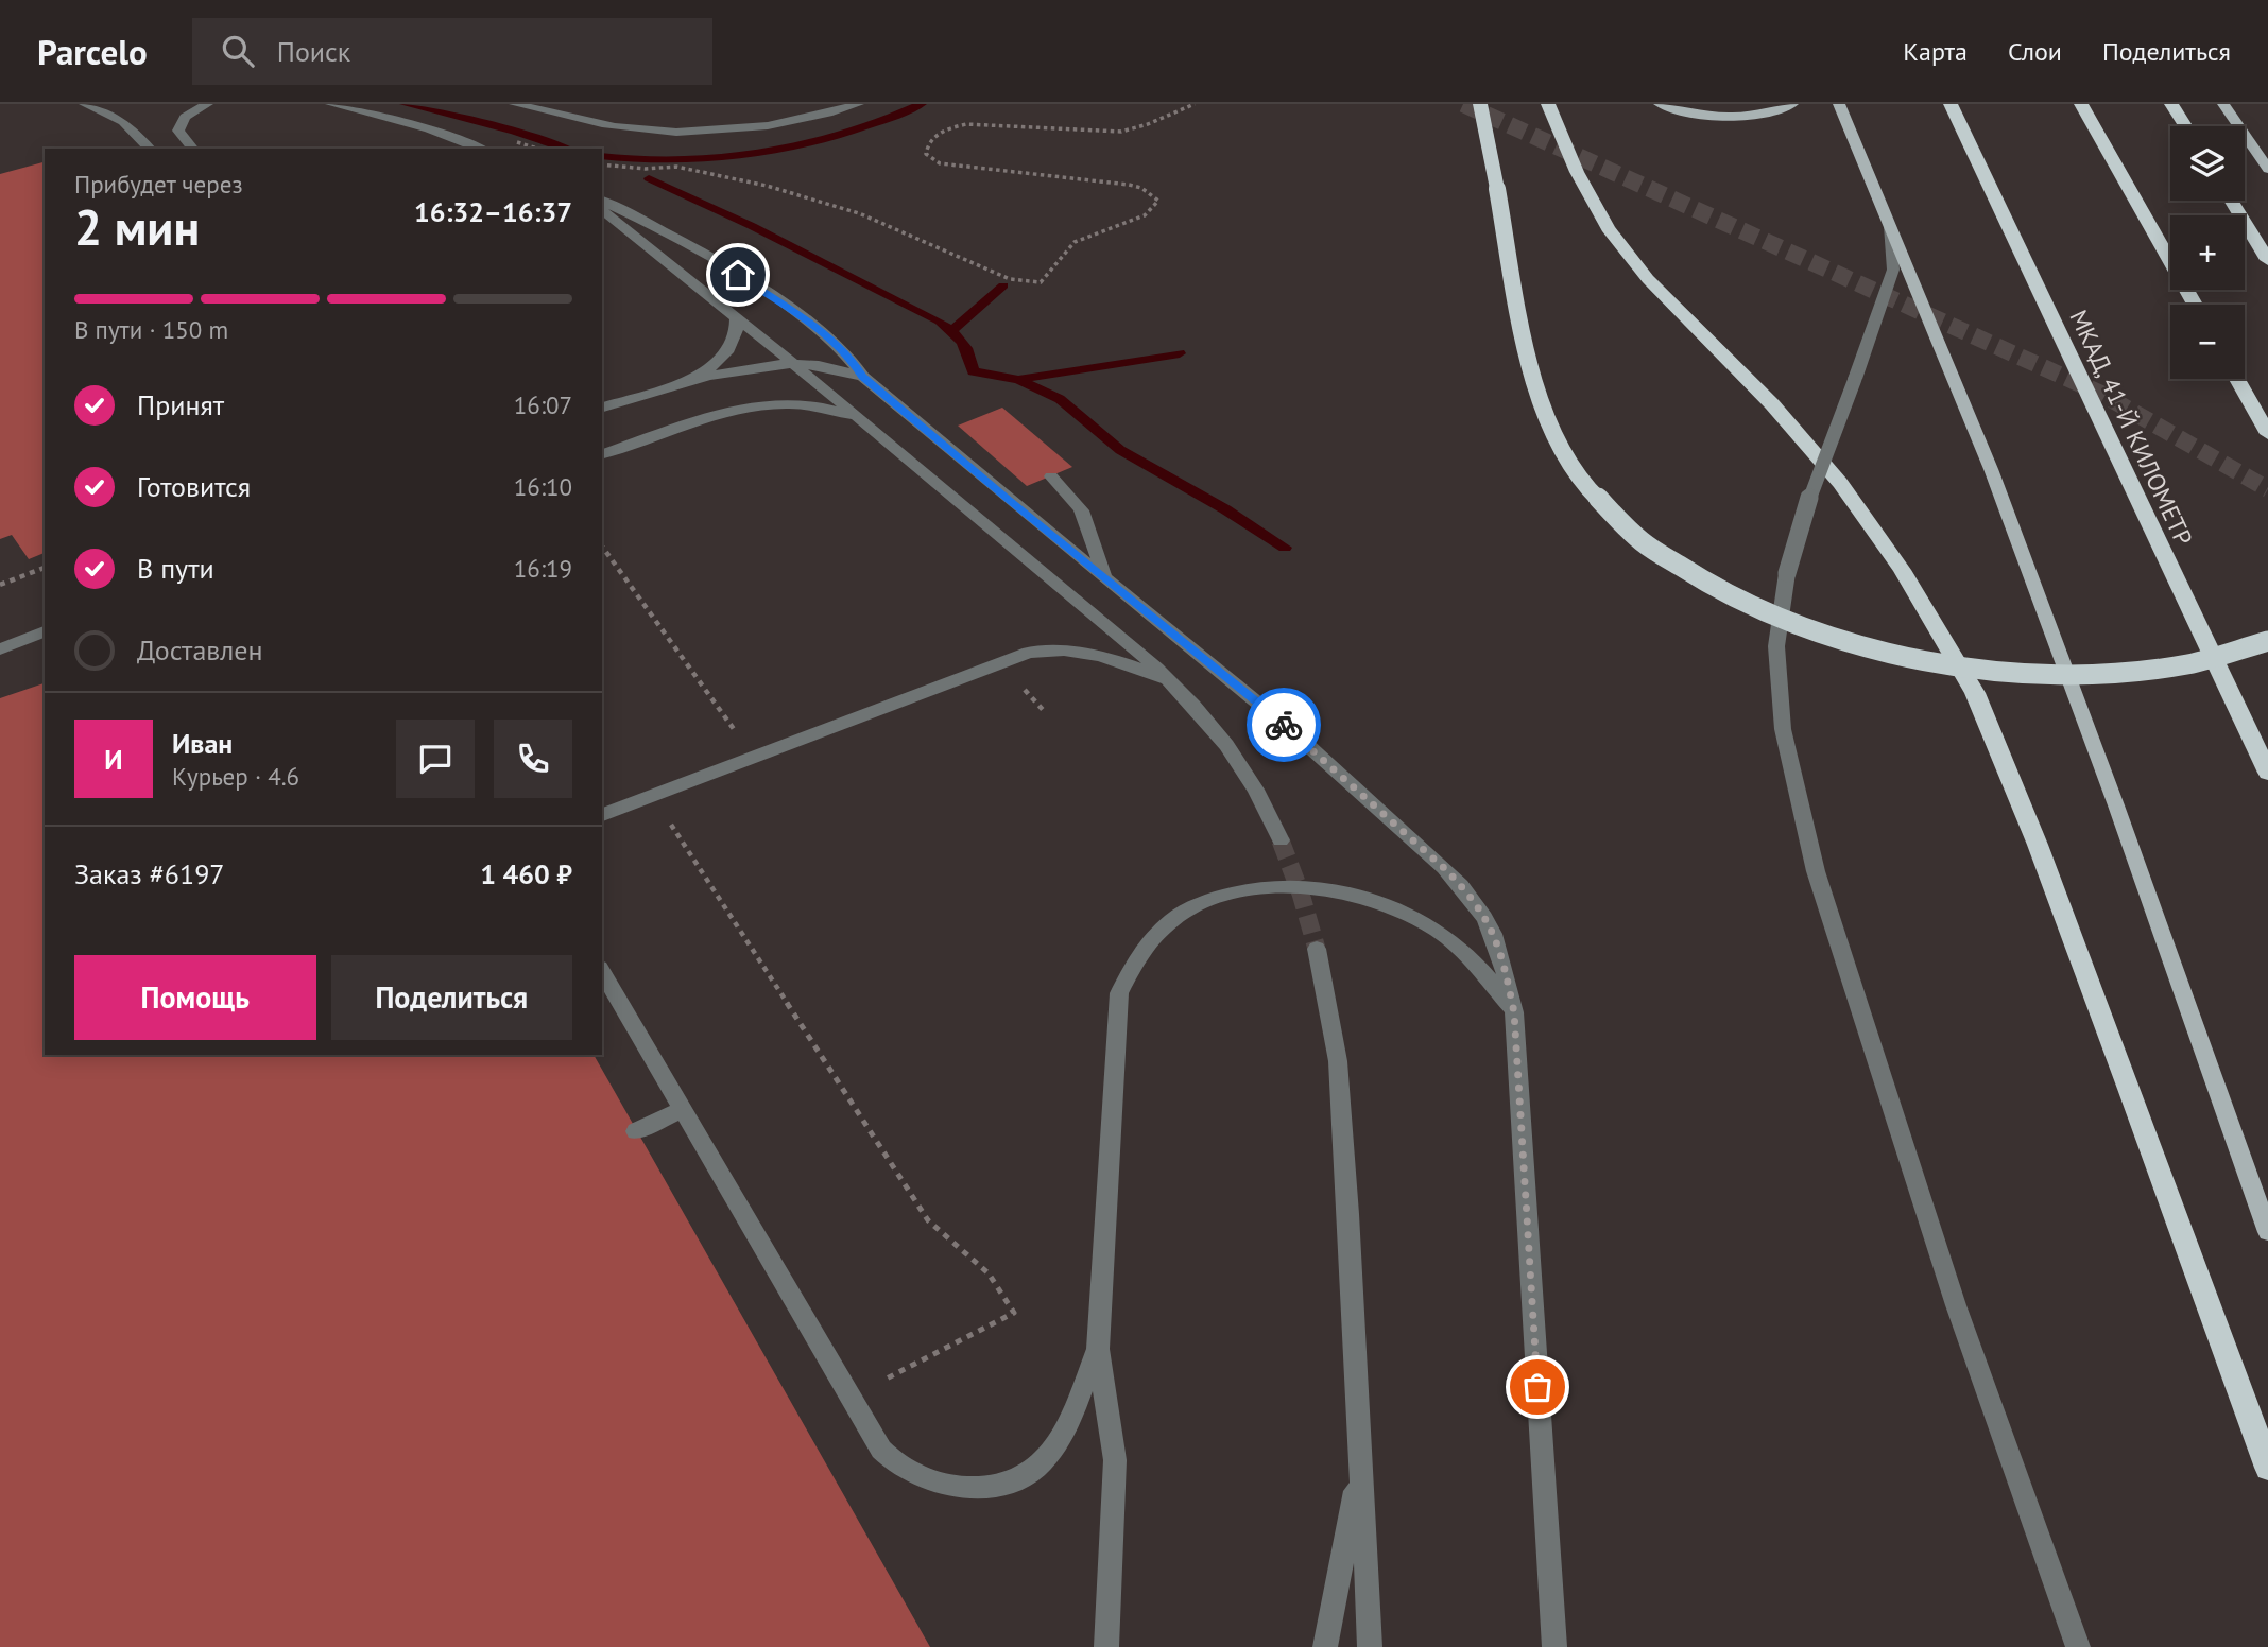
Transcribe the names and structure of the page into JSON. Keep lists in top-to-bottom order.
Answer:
{
  "streets": {
    "highway": ["МКАД, 41-Й КИЛОМЕТР"]
  },
  "page": {
    "header": "Parcelo",
    "search": "Поиск",
    "nav": ["Карта", "Слои", "Поделиться"],
    "map_buttons": ["+", "−"],
    "heading": ["2 мин", "Прибудет через", "16:32–16:37"],
    "panel": [
      "Иван",
      "Курьер · 4.6",
      "Заказ #6197",
      "1 460 ₽"
    ],
    "bar": "В пути · 150 m",
    "list": [
      ["Принят", "16:07"],
      ["Готовится", "16:10"],
      ["В пути", "16:19"],
      "Доставлен"
    ],
    "round": "И",
    "buttons": ["Помощь", "Поделиться"]
  }
}
